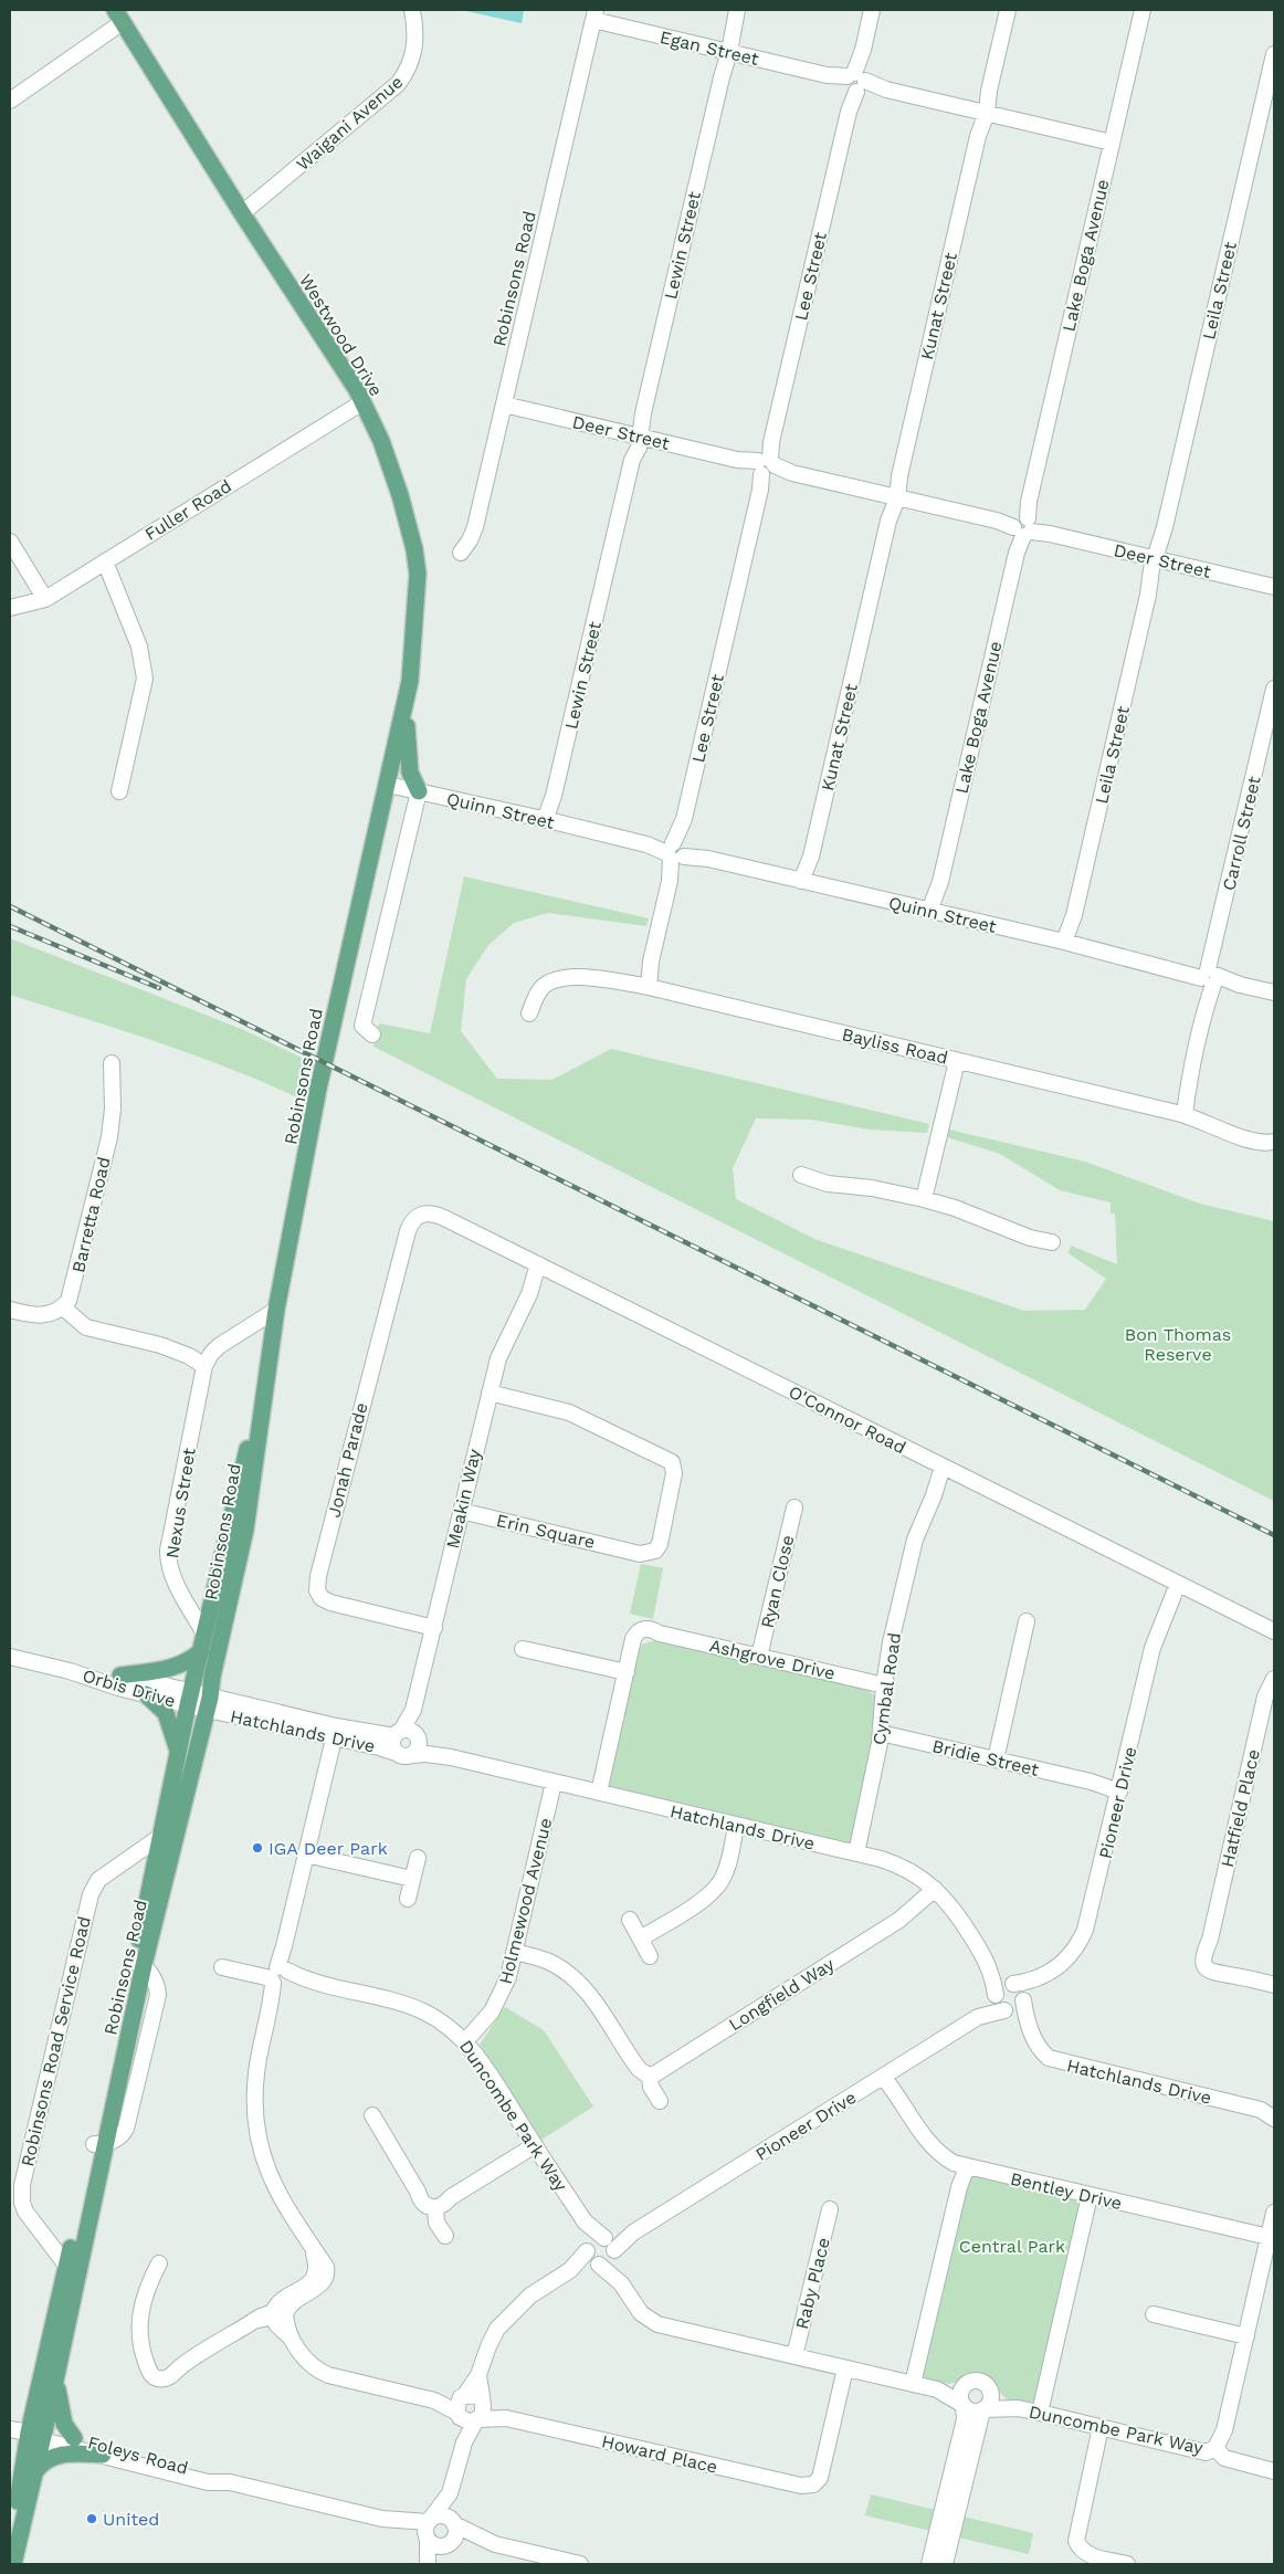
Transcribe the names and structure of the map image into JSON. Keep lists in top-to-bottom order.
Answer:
{
  "streets": {
    "main road": ["Robinsons Road", "Westwood Drive"],
    "street": [
      "Egan Street",
      "Waigani Avenue",
      "Lewin Street",
      "Lake Boga Avenue",
      "Lee Street",
      "Leila Street",
      "Kunat Street",
      "Deer Street",
      "Fuller Road",
      "Quinn Street",
      "Carroll Street",
      "Bayliss Road",
      "Barretta Road",
      "O'Connor Road",
      "Jonah Parade",
      "Meakin Way",
      "Nexus Street",
      "Erin Square",
      "Ryan Close",
      "Ashgrove Drive",
      "Orbis Drive",
      "Cymbal Road",
      "Hatchlands Drive",
      "Bridie Street",
      "Pioneer Drive",
      "Hatfield Place",
      "Holmewood Avenue",
      "Longfield Way",
      "Robinsons Road Service Road",
      "Duncombe Park Way",
      "Bentley Drive",
      "Raby Place",
      "Howard Place",
      "Foleys Road"
    ]
  },
  "crossings": [
    ["Egan Street", "Lewin Street"],
    ["Egan Street", "Lake Boga Avenue"],
    ["Egan Street", "Lee Street"],
    ["Egan Street", "Robinsons Road"],
    ["Egan Street", "Kunat Street"],
    ["Waigani Avenue", "Westwood Drive"],
    ["Lewin Street", "Deer Street"],
    ["Lewin Street", "Quinn Street"],
    ["Lake Boga Avenue", "Deer Street"],
    ["Lake Boga Avenue", "Quinn Street"],
    ["Lee Street", "Deer Street"],
    ["Lee Street", "Quinn Street"],
    ["Lee Street", "Bayliss Road"],
    ["Robinsons Road", "Westwood Drive"],
    ["Robinsons Road", "Deer Street"],
    ["Robinsons Road", "Quinn Street"],
    ["Robinsons Road", "Nexus Street"],
    ["Robinsons Road", "Orbis Drive"],
    ["Robinsons Road", "Hatchlands Drive"],
    ["Robinsons Road", "Robinsons Road Service Road"],
    ["Robinsons Road", "Foleys Road"],
    ["Leila Street", "Deer Street"],
    ["Leila Street", "Quinn Street"],
    ["Kunat Street", "Deer Street"],
    ["Kunat Street", "Quinn Street"],
    ["Westwood Drive", "Fuller Road"],
    ["Westwood Drive", "Quinn Street"],
    ["Quinn Street", "Carroll Street"],
    ["Carroll Street", "Bayliss Road"],
    ["Barretta Road", "Nexus Street"],
    ["O'Connor Road", "Jonah Parade"],
    ["O'Connor Road", "Meakin Way"],
    ["O'Connor Road", "Cymbal Road"],
    ["O'Connor Road", "Pioneer Drive"],
    ["Jonah Parade", "Meakin Way"],
    ["Meakin Way", "Erin Square"],
    ["Meakin Way", "Hatchlands Drive"],
    ["Ryan Close", "Ashgrove Drive"],
    ["Ashgrove Drive", "Cymbal Road"],
    ["Ashgrove Drive", "Hatchlands Drive"],
    ["Orbis Drive", "Hatchlands Drive"],
    ["Cymbal Road", "Hatchlands Drive"],
    ["Cymbal Road", "Bridie Street"],
    ["Hatchlands Drive", "Pioneer Drive"],
    ["Hatchlands Drive", "Holmewood Avenue"],
    ["Hatchlands Drive", "Longfield Way"],
    ["Bridie Street", "Pioneer Drive"],
    ["Pioneer Drive", "Duncombe Park Way"],
    ["Pioneer Drive", "Bentley Drive"],
    ["Holmewood Avenue", "Duncombe Park Way"]
  ],
  "parks": ["Bon Thomas Reserve", "Central Park"],
  "places": ["IGA Deer Park", "United"]
}
